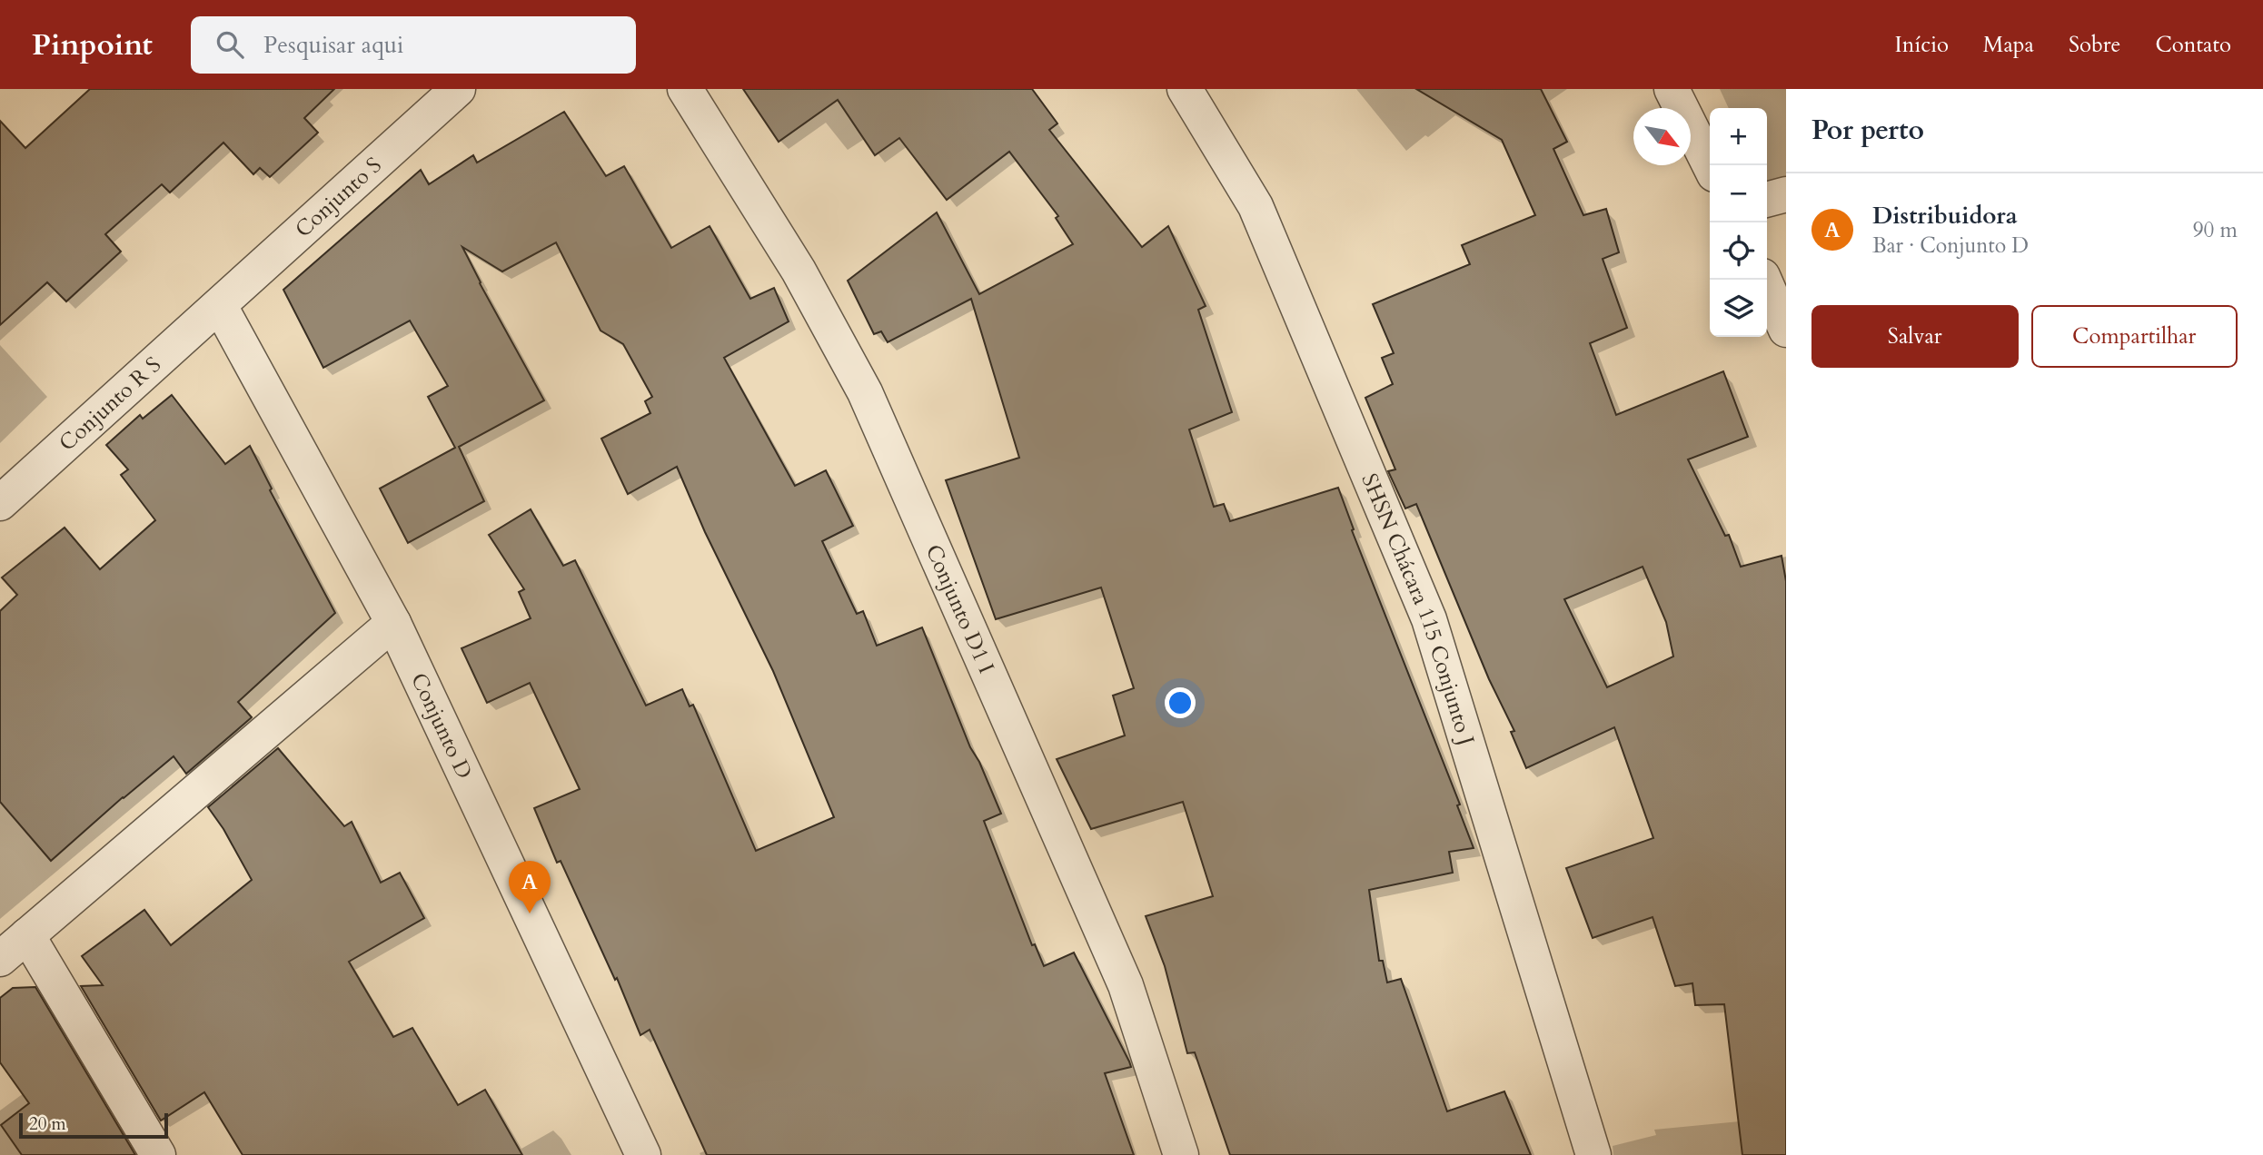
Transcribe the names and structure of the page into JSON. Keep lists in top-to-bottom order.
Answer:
{
  "streets": {
    "street": [
      "Conjunto S",
      "Conjunto R S",
      "Conjunto D1 I",
      "SHSN Chácara 115 Conjunto J",
      "Conjunto D"
    ]
  },
  "crossings": [
    ["Conjunto S", "Conjunto R S"],
    ["Conjunto S", "Conjunto D"],
    ["Conjunto R S", "Conjunto D"]
  ],
  "scale_bar": "20 m",
  "north": "bottom right",
  "page": {
    "header": "Pinpoint",
    "search": "Pesquisar aqui",
    "nav": [
      "Início",
      "Mapa",
      "Sobre",
      "Contato"
    ],
    "heading": "Por perto",
    "map_buttons": ["+", "−"],
    "list": [
      {
        "mark": "A",
        "name": "Distribuidora",
        "note": "Bar · Conjunto D",
        "value": "90 m"
      }
    ],
    "buttons": ["Salvar", "Compartilhar"],
    "pins": "A",
    "scale": "20 m"
  }
}
